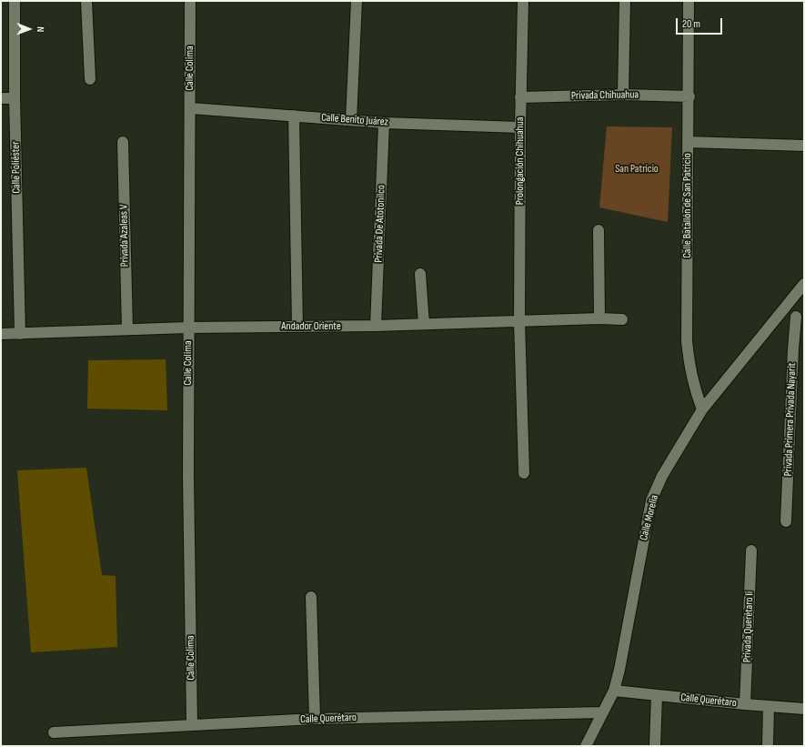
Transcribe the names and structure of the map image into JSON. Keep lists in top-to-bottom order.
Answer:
{
  "streets": {
    "street": [
      "Calle Colima",
      "Privada Chihuahua",
      "Calle Benito Juárez",
      "Prolongación Chihuahua",
      "Calle Poliéster",
      "Calle Batallón de San Patricio",
      "Privada De Atotonilco",
      "Privada Azaleas V",
      "Andador Oriente",
      "Privada Primera Privada Nayarit",
      "Calle Morelia",
      "Privada Querétaro Ii",
      "Calle Querétaro"
    ]
  },
  "crossings": [
    ["Calle Colima", "Calle Benito Juárez"],
    ["Calle Colima", "Andador Oriente"],
    ["Calle Colima", "Calle Querétaro"],
    ["Privada Chihuahua", "Prolongación Chihuahua"],
    ["Privada Chihuahua", "Calle Batallón de San Patricio"],
    ["Calle Benito Juárez", "Prolongación Chihuahua"],
    ["Calle Benito Juárez", "Privada De Atotonilco"],
    ["Prolongación Chihuahua", "Andador Oriente"],
    ["Calle Poliéster", "Andador Oriente"],
    ["Calle Batallón de San Patricio", "Calle Morelia"],
    ["Privada De Atotonilco", "Andador Oriente"],
    ["Privada Azaleas V", "Andador Oriente"],
    ["Calle Morelia", "Calle Querétaro"],
    ["Privada Querétaro Ii", "Calle Querétaro"]
  ],
  "parks": ["San Patricio"],
  "scale_bar": "20 m",
  "north": "right"
}
